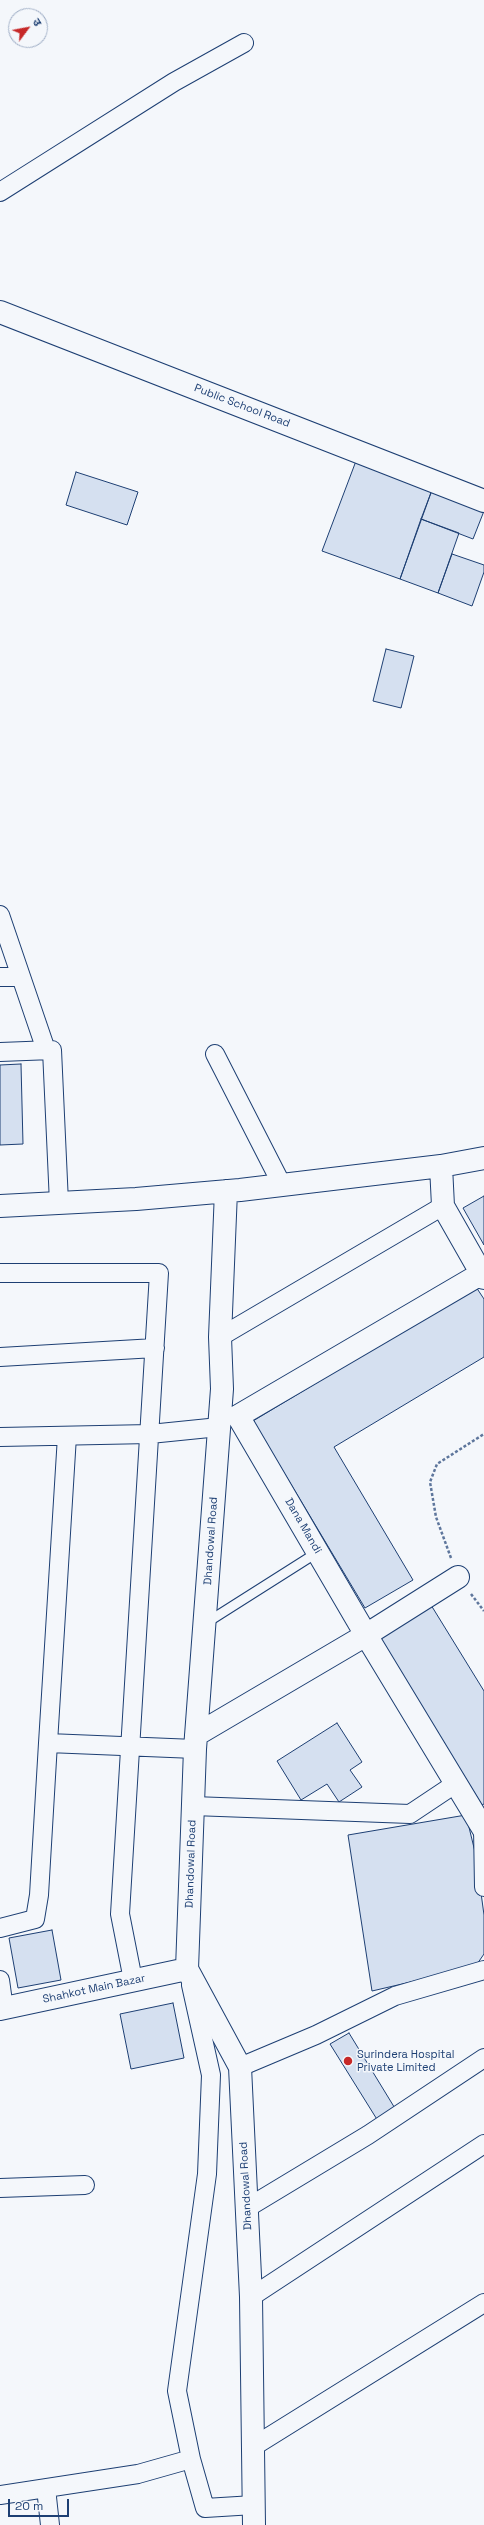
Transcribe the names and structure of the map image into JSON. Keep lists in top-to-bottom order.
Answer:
{
  "streets": {
    "street": [
      "Public School Road",
      "Dana Mandi",
      "Dhandowal Road",
      "Shahkot Main Bazar"
    ]
  },
  "crossings": [
    ["Dana Mandi", "Dhandowal Road"],
    ["Dhandowal Road", "Shahkot Main Bazar"]
  ],
  "places": ["Surindera Hospital Private Limited"],
  "scale_bar": "20 m",
  "north": "top right"
}
